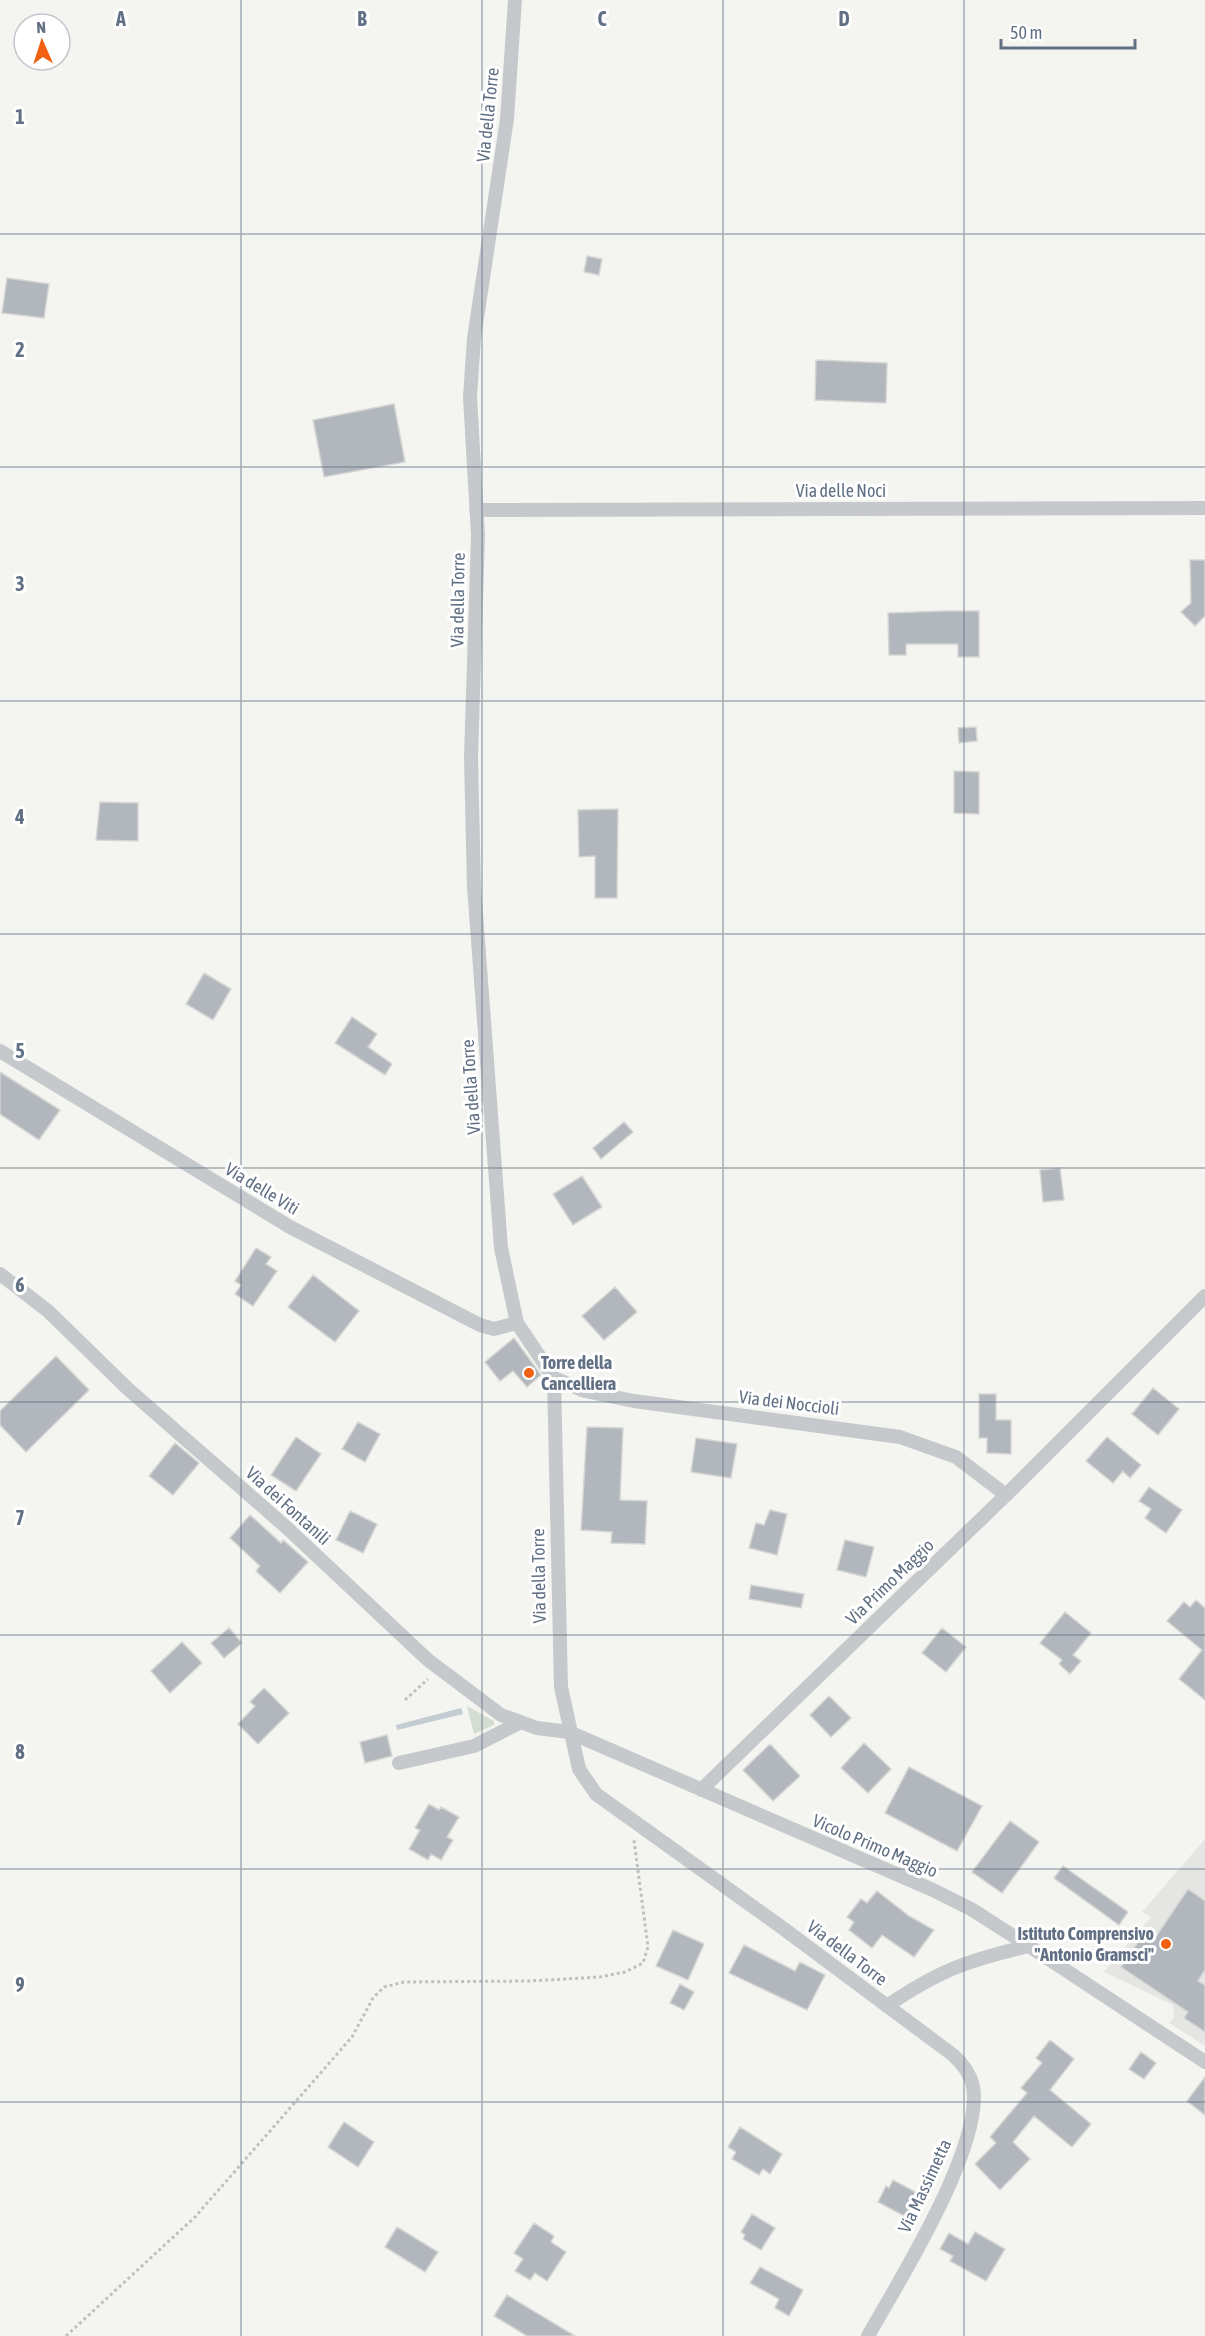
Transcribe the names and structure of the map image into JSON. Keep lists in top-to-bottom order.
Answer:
{
  "streets": {
    "street": [
      "Via della Torre",
      "Via delle Noci",
      "Via delle Viti",
      "Via dei Noccioli",
      "Via dei Fontanili",
      "Via Primo Maggio",
      "Vicolo Primo Maggio",
      "Via Massimetta"
    ]
  },
  "crossings": [
    ["Via della Torre", "Via delle Noci"],
    ["Via della Torre", "Via delle Viti"],
    ["Via della Torre", "Via dei Noccioli"],
    ["Via della Torre", "Via dei Fontanili"],
    ["Via della Torre", "Via Massimetta"],
    ["Via dei Noccioli", "Via Primo Maggio"],
    ["Via Primo Maggio", "Vicolo Primo Maggio"]
  ],
  "places": ["Torre della Cancelliera", "Istituto Comprensivo \"Antonio Gramsci\""],
  "scale_bar": "50 m",
  "north": "top",
  "grid": {
    "columns": [
      "A",
      "B",
      "C",
      "D"
    ],
    "rows": [
      "1",
      "2",
      "3",
      "4",
      "5",
      "6",
      "7",
      "8",
      "9"
    ]
  }
}
